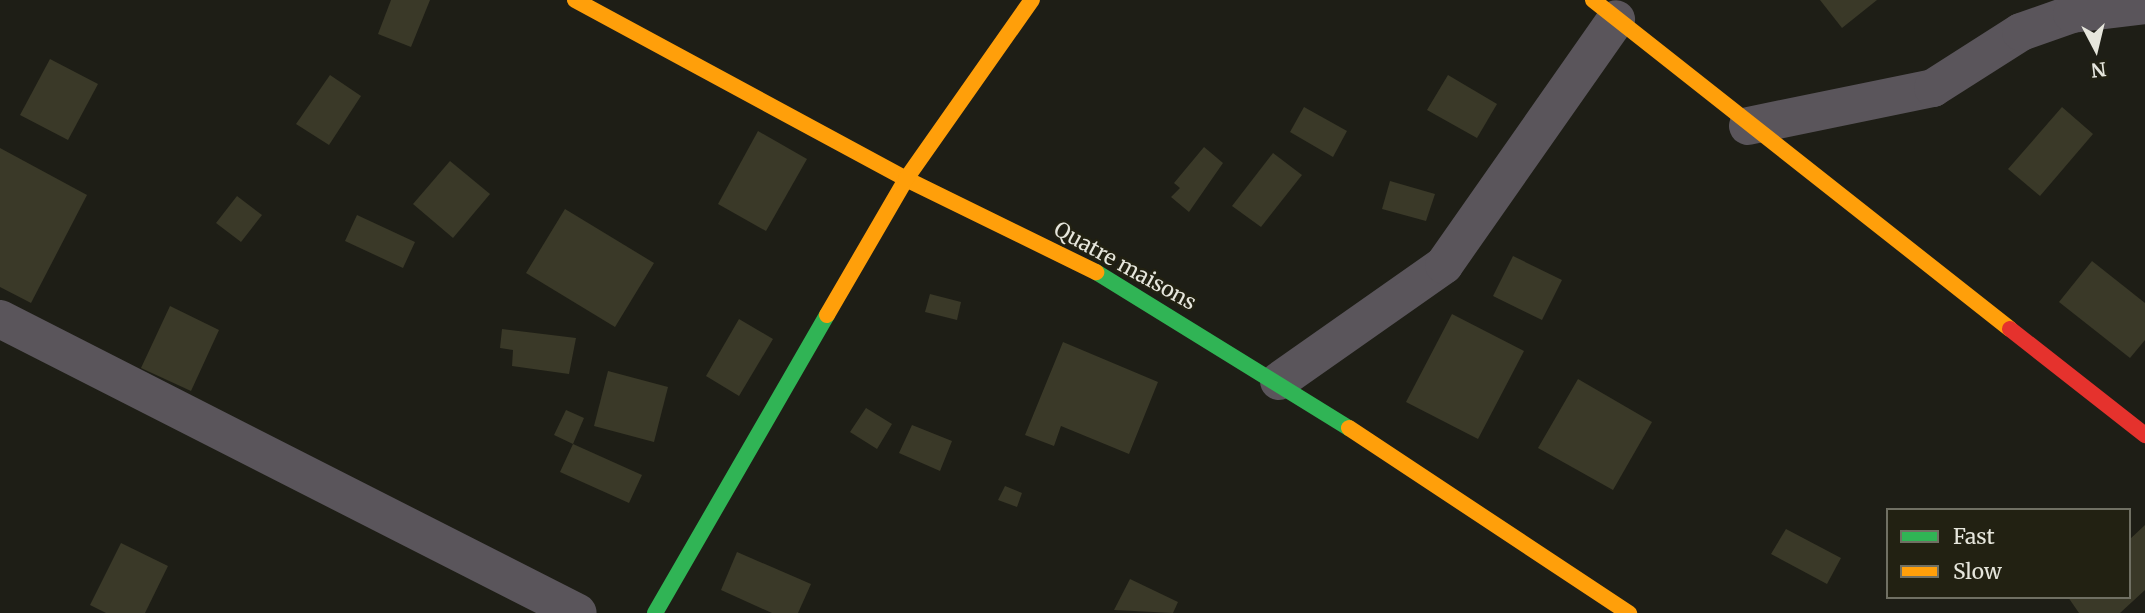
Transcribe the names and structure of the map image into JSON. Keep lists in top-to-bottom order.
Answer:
{
  "streets": {
    "street": ["Quatre maisons"]
  },
  "legend": ["Fast", "Slow"],
  "north": "bottom"
}
